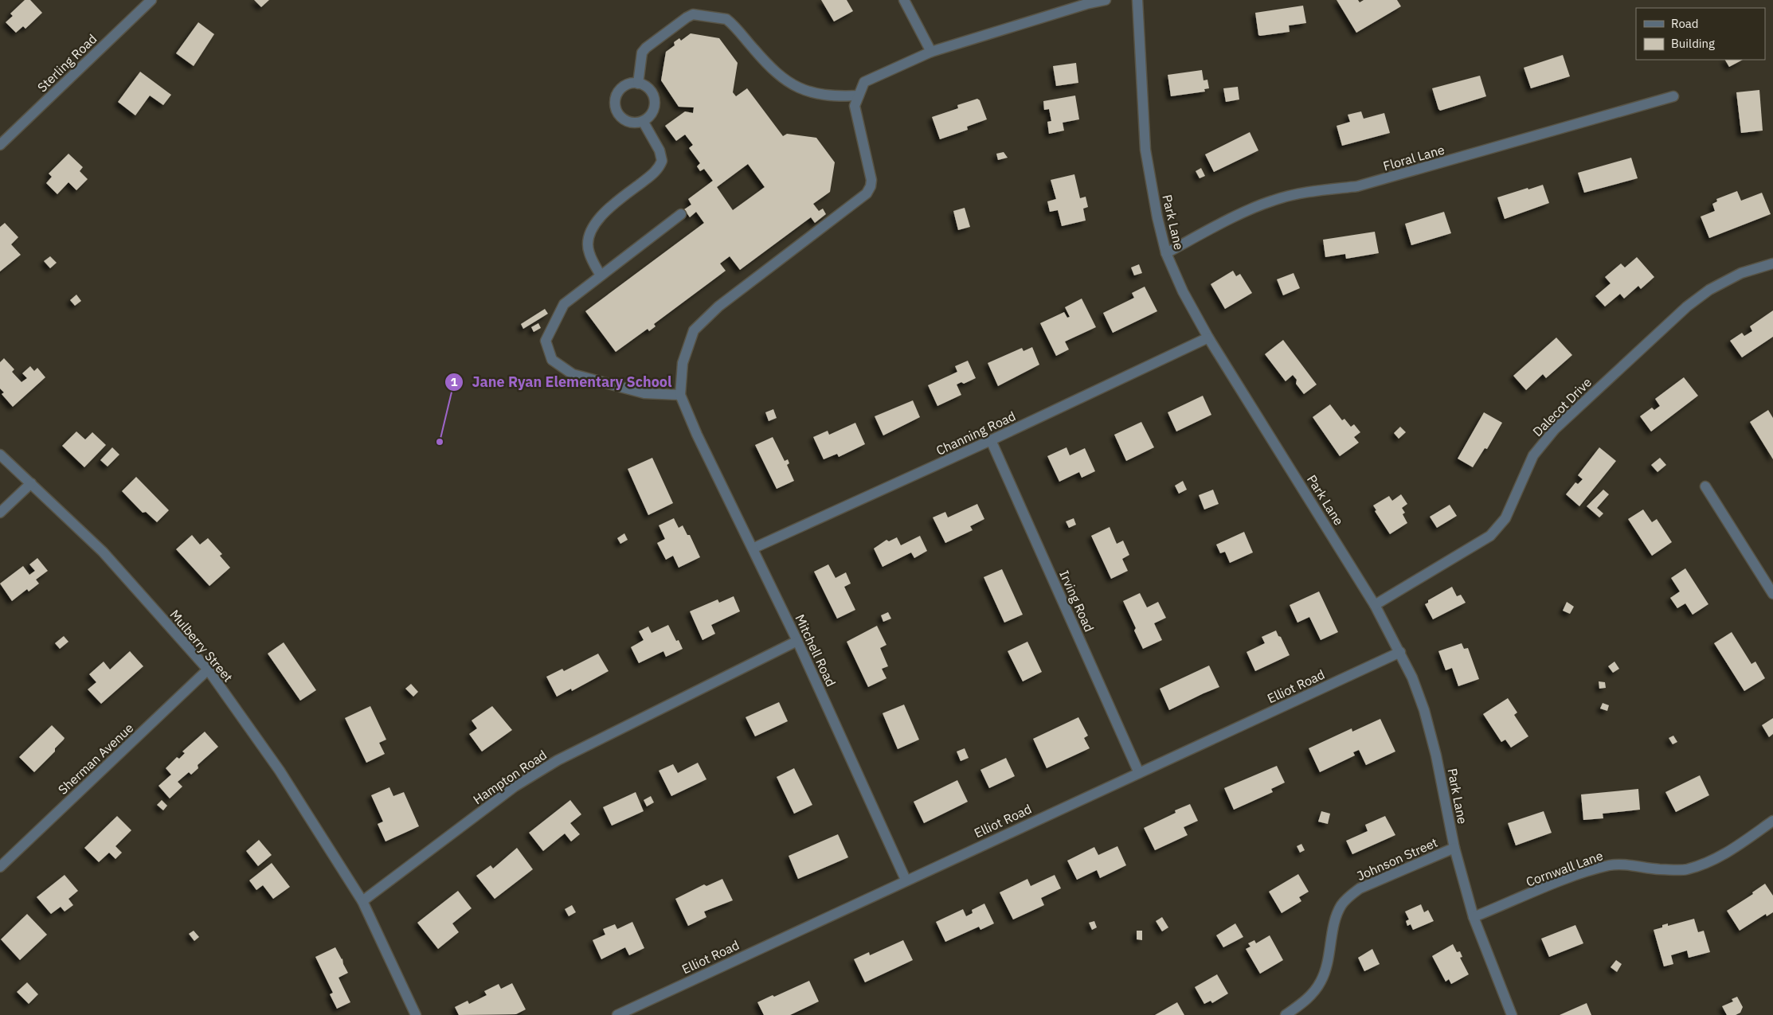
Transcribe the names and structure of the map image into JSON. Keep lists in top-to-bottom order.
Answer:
{
  "streets": {
    "street": [
      "Sterling Road",
      "Floral Lane",
      "Park Lane",
      "Dalecot Drive",
      "Channing Road",
      "Irving Road",
      "Mulberry Street",
      "Mitchell Road",
      "Elliot Road",
      "Sherman Avenue",
      "Hampton Road",
      "Johnson Street",
      "Cornwall Lane"
    ]
  },
  "crossings": [
    ["Floral Lane", "Park Lane"],
    ["Park Lane", "Dalecot Drive"],
    ["Park Lane", "Channing Road"],
    ["Park Lane", "Elliot Road"],
    ["Park Lane", "Johnson Street"],
    ["Park Lane", "Cornwall Lane"],
    ["Channing Road", "Irving Road"],
    ["Channing Road", "Mitchell Road"],
    ["Irving Road", "Elliot Road"],
    ["Mulberry Street", "Sherman Avenue"],
    ["Mulberry Street", "Hampton Road"],
    ["Mitchell Road", "Elliot Road"],
    ["Mitchell Road", "Hampton Road"]
  ],
  "places": ["Jane Ryan Elementary School"],
  "legend": ["Road", "Building"]
}
